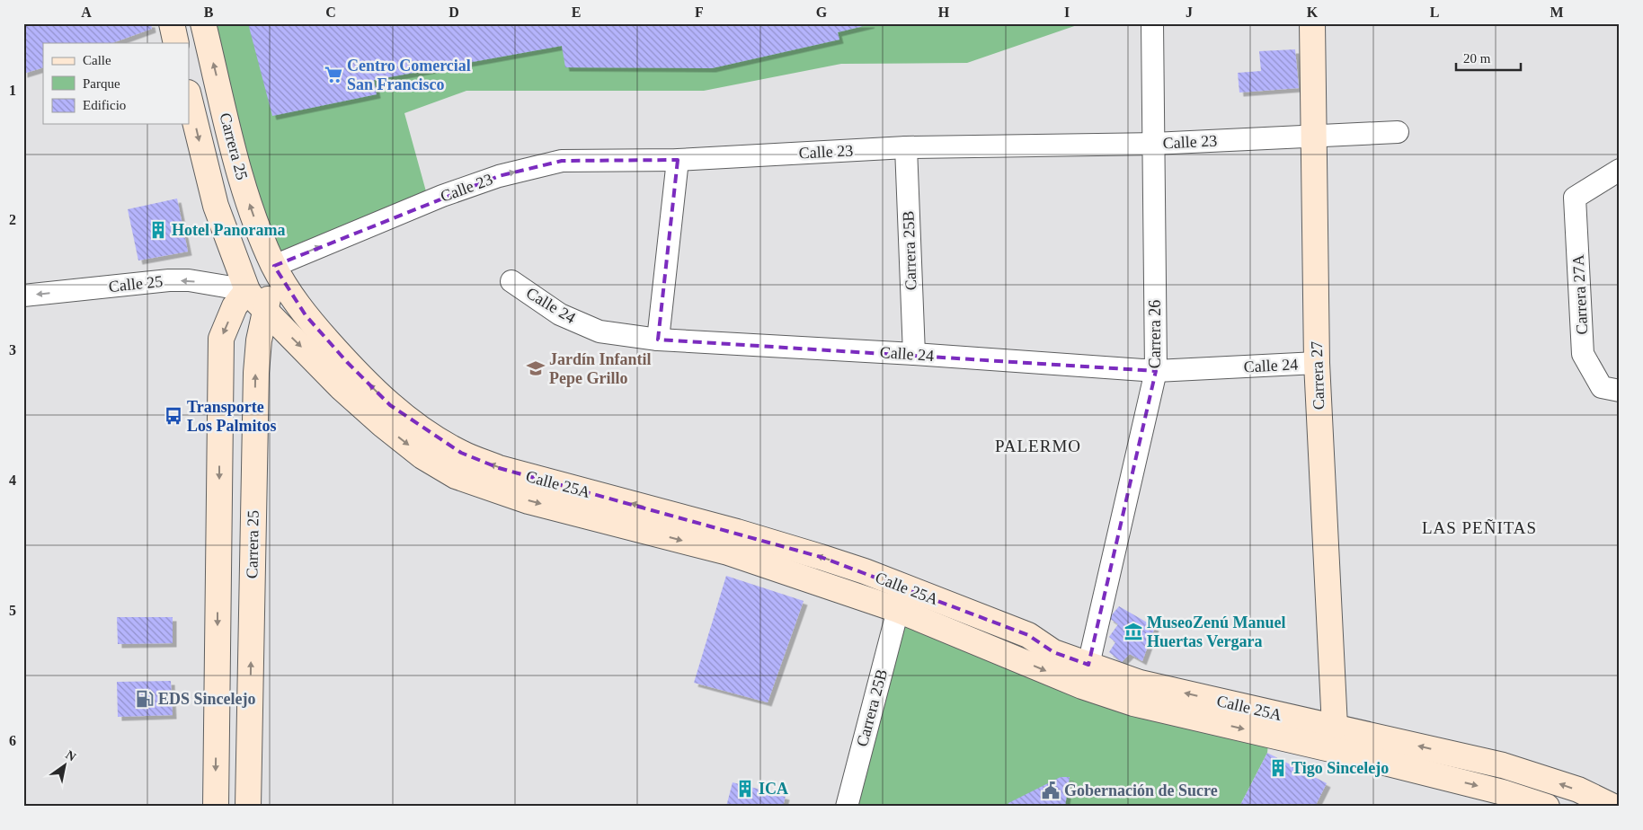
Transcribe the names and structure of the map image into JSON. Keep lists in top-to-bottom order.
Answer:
{
  "streets": {
    "main road": ["Carrera 25", "Carrera 27", "Calle 25A"],
    "street": [
      "Calle 23",
      "Carrera 25B",
      "Calle 25",
      "Carrera 27A",
      "Calle 24",
      "Carrera 26"
    ]
  },
  "crossings": [
    ["Calle 23", "Carrera 25"],
    ["Calle 23", "Carrera 25B"],
    ["Calle 23", "Carrera 26"],
    ["Calle 23", "Carrera 27"],
    ["Calle 23", "Calle 25A"],
    ["Carrera 25", "Calle 25"],
    ["Carrera 25", "Calle 25A"],
    ["Carrera 25B", "Calle 24"],
    ["Carrera 25B", "Calle 25A"],
    ["Calle 25", "Calle 25A"],
    ["Calle 24", "Carrera 26"],
    ["Calle 24", "Carrera 27"],
    ["Carrera 26", "Calle 25A"],
    ["Carrera 27", "Calle 25A"]
  ],
  "one_way": ["Calle 23", "Calle 25"],
  "districts": ["PALERMO", "LAS PEÑITAS"],
  "places": {
    "supermarket": ["Centro Comercial San Francisco"],
    "building": ["Hotel Panorama", "Tigo Sincelejo", "ICA"],
    "school or university": ["Jardín Infantil Pepe Grillo"],
    "bus stop": ["Transporte Los Palmitos"],
    "museum": ["MuseoZenú Manuel Huertas Vergara"],
    "fuel station": ["EDS Sincelejo"],
    "public building": ["Gobernación de Sucre"]
  },
  "legend": ["Calle", "Parque", "Edificio"],
  "scale_bar": "20 m",
  "north": "top right",
  "grid": {
    "columns": [
      "A",
      "B",
      "C",
      "D",
      "E",
      "F",
      "G",
      "H",
      "I",
      "J",
      "K",
      "L",
      "M"
    ],
    "rows": [
      "1",
      "2",
      "3",
      "4",
      "5",
      "6"
    ]
  }
}
